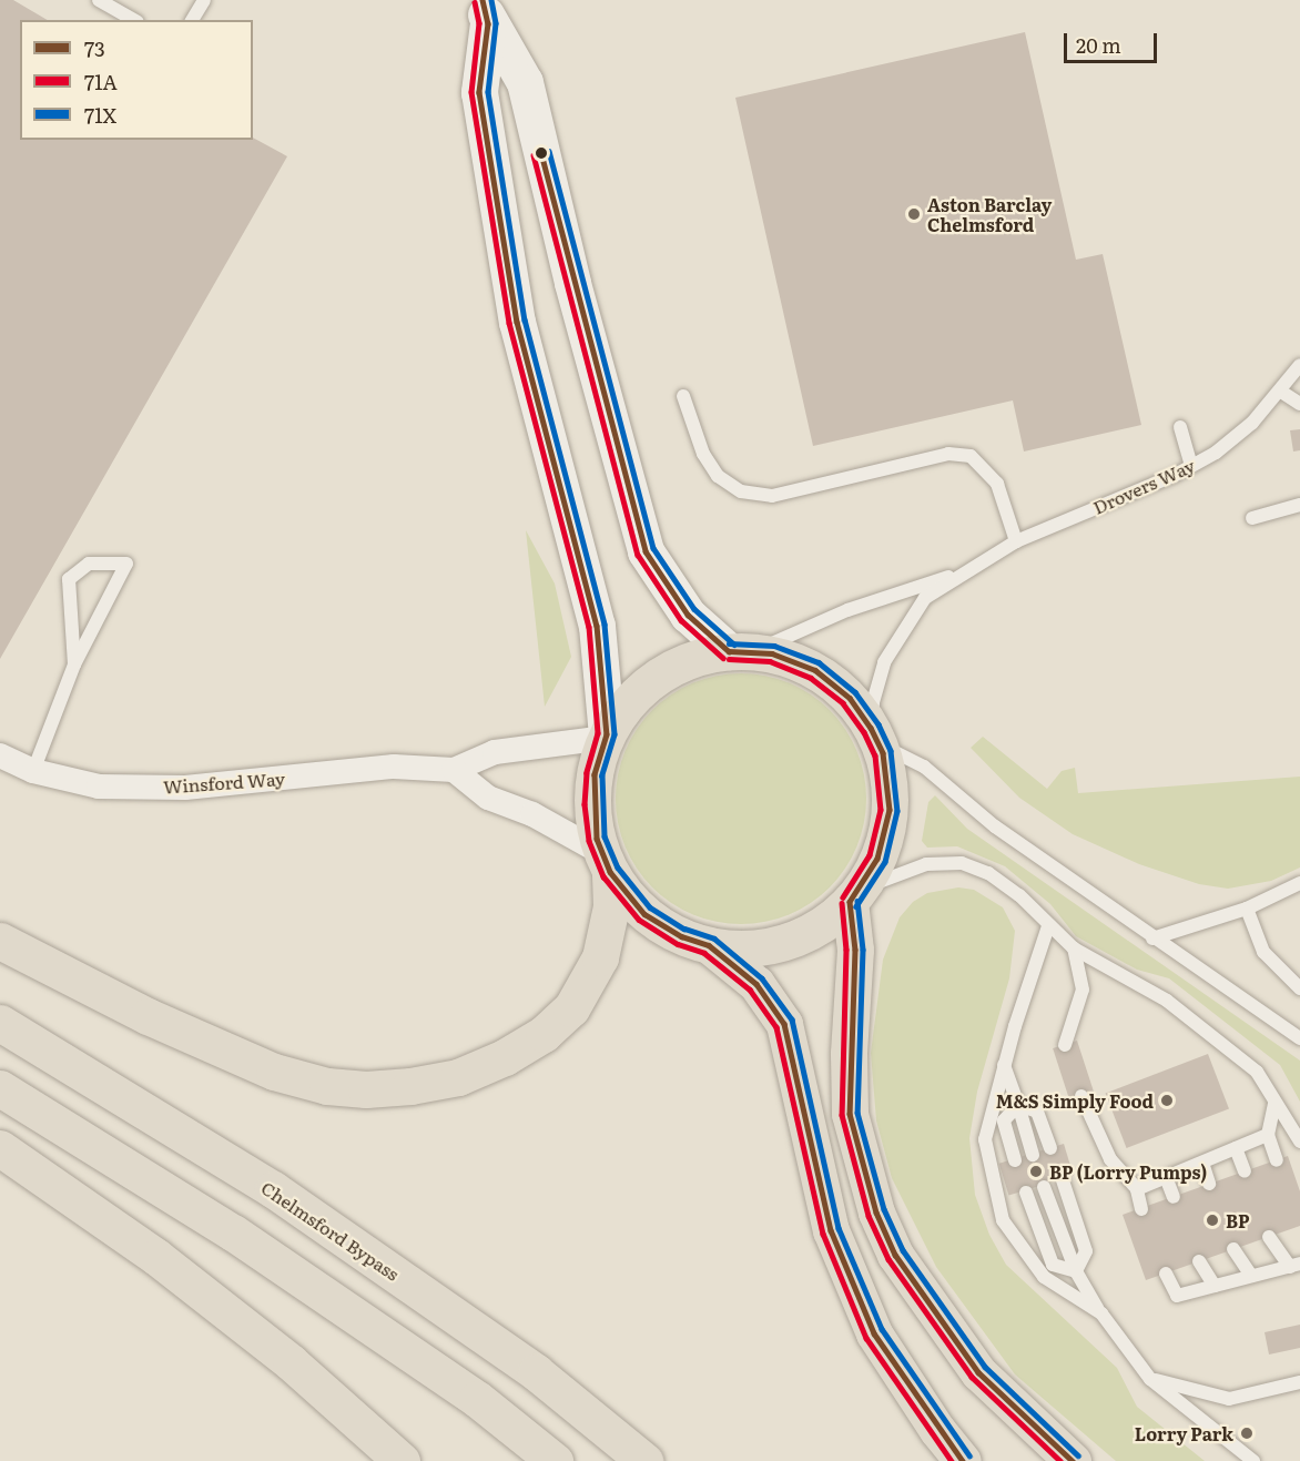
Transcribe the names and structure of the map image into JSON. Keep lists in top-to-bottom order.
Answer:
{
  "streets": {
    "highway": ["Chelmsford Bypass"],
    "street": ["Winsford Way"],
    "lane": ["Drovers Way"]
  },
  "places": [
    "Aston Barclay Chelmsford",
    "M&S Simply Food",
    "BP (Lorry Pumps)",
    "BP",
    "Lorry Park"
  ],
  "lines": ["transit line 73", "transit line 71X", "transit line 71A"],
  "legend": ["73", "71A", "71X"],
  "scale_bar": "20 m"
}
